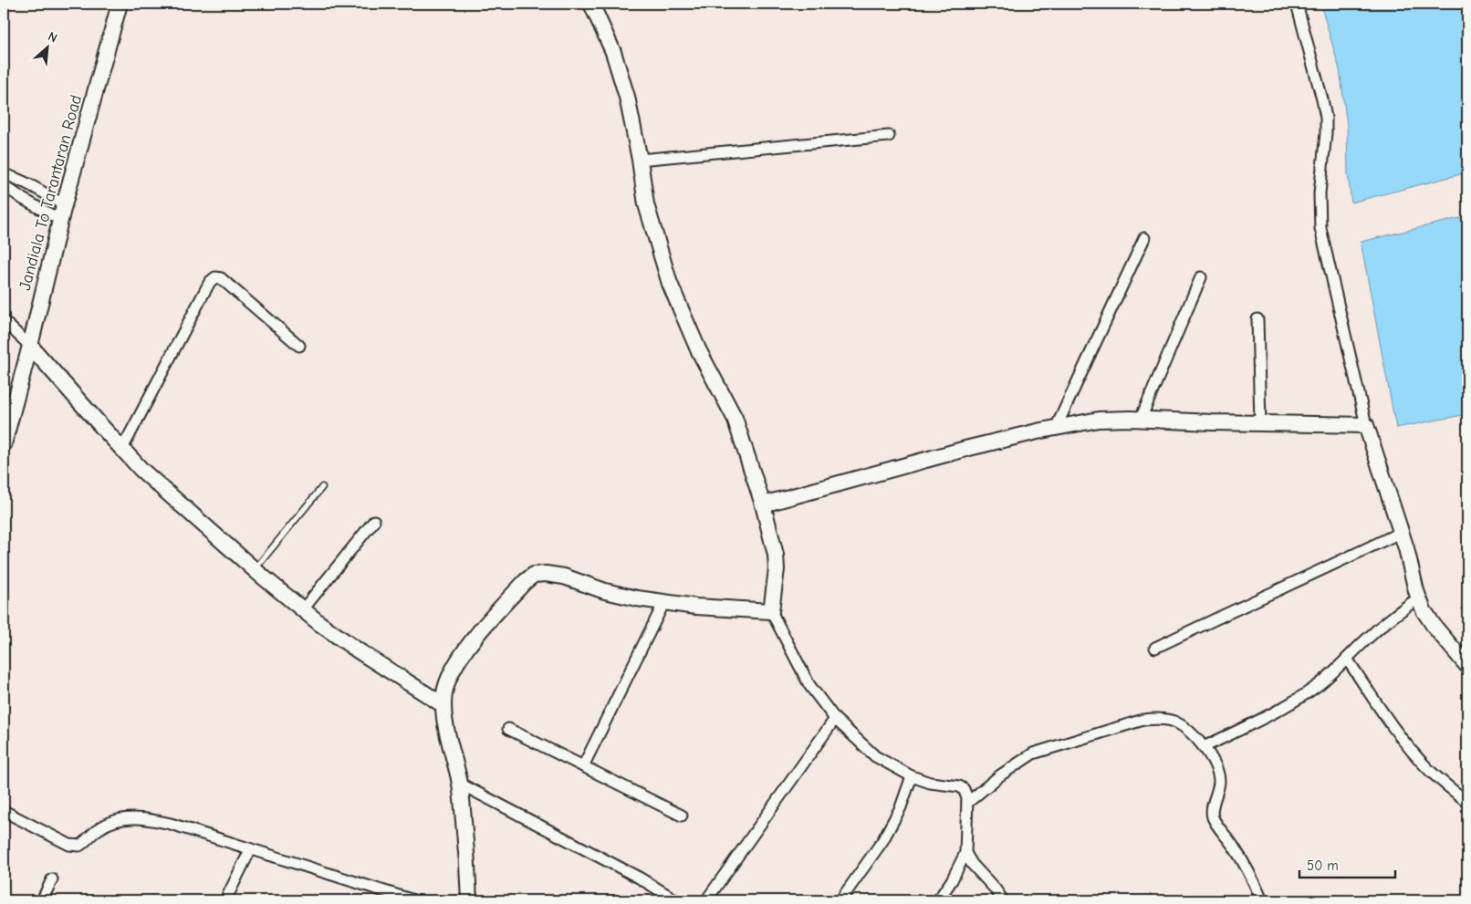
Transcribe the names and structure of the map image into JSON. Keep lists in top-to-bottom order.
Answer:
{
  "streets": {
    "street": ["Jandiala To Tarantaran Road"]
  },
  "scale_bar": "50 m",
  "north": "top right"
}
